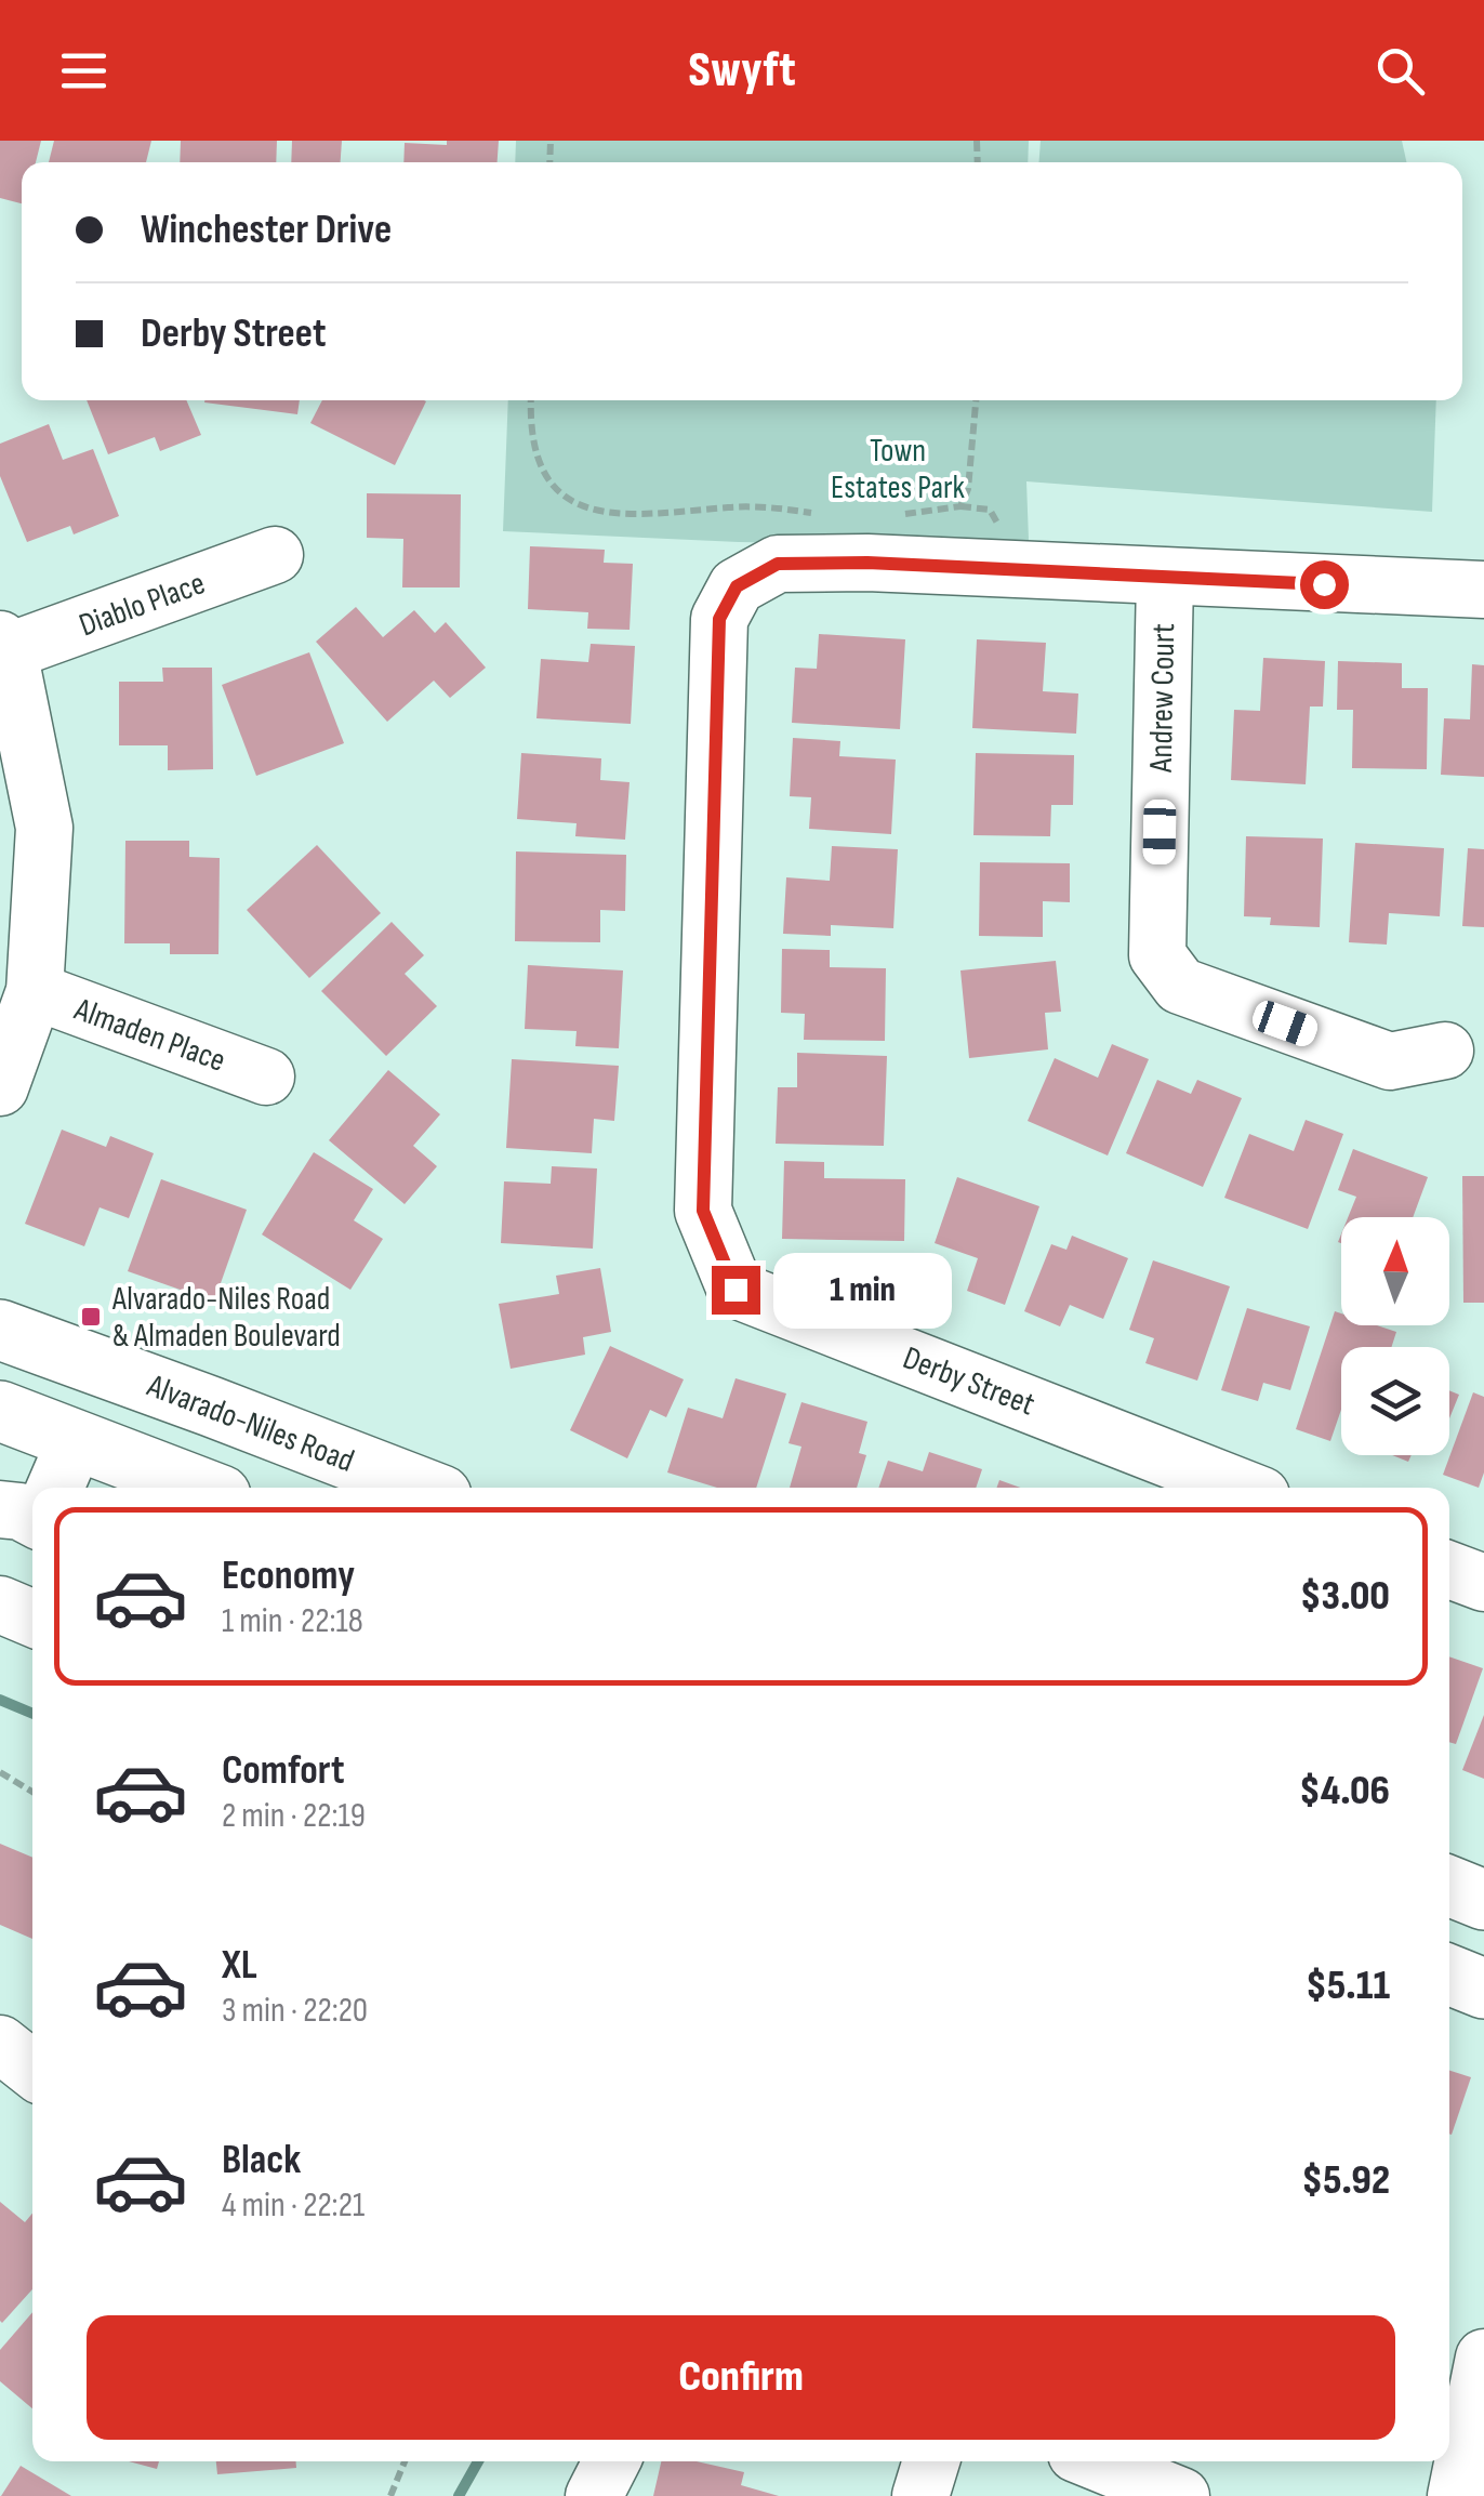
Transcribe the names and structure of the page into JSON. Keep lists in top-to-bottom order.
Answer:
{
  "streets": {
    "main road": ["Alvarado-Niles Road"],
    "street": [
      "Diablo Place",
      "Andrew Court",
      "Almaden Place",
      "Derby Street"
    ]
  },
  "crossings": [
    ["Andrew Court", "Derby Street"]
  ],
  "parks": ["Town Estates Park"],
  "places": {
    "transit": ["Alvarado-Niles Road & Almaden Boulevard"]
  },
  "north": "top",
  "page": {
    "header": "Swyft",
    "banner": ["Winchester Drive", "Derby Street"],
    "bubble": "1 min",
    "list": [
      {
        "name": "Economy",
        "note": "1 min · 22:18",
        "value": "$3.00"
      },
      {
        "name": "Comfort",
        "note": "2 min · 22:19",
        "value": "$4.06"
      },
      {
        "name": "XL",
        "note": "3 min · 22:20",
        "value": "$5.11"
      },
      {
        "name": "Black",
        "note": "4 min · 22:21",
        "value": "$5.92"
      }
    ],
    "buttons": "Confirm"
  }
}
